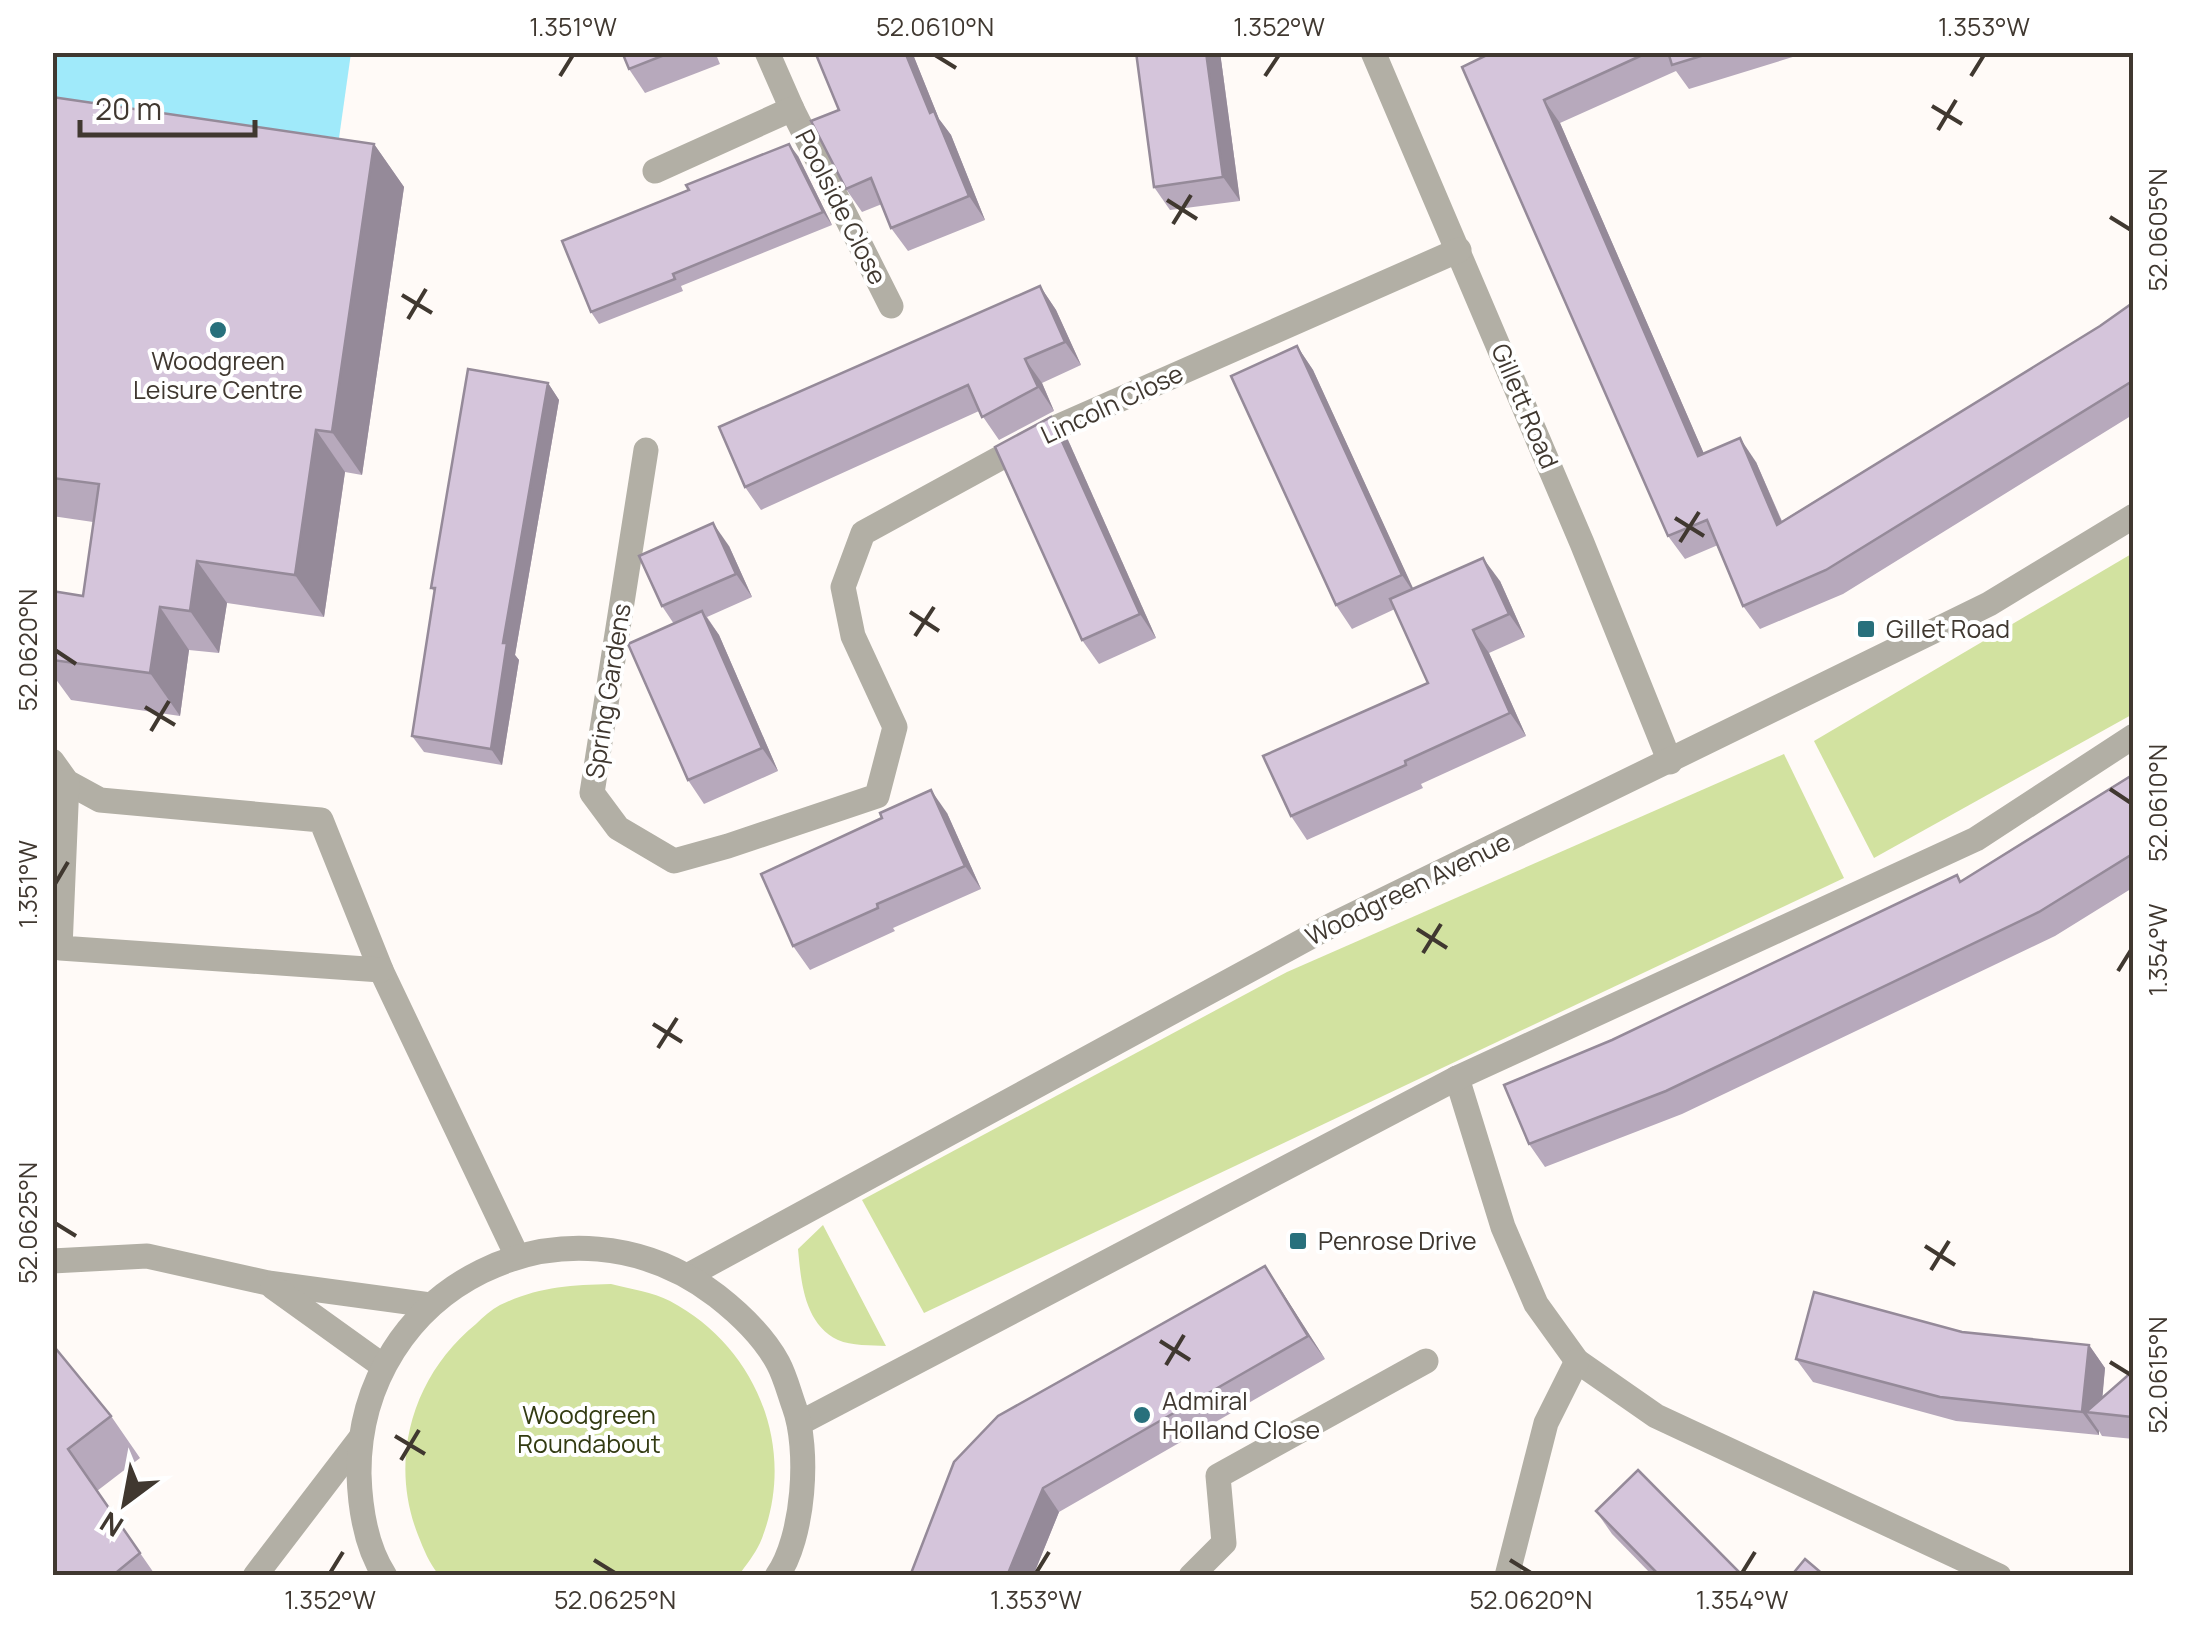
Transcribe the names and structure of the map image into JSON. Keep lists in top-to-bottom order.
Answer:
{
  "streets": {
    "street": [
      "Poolside Close",
      "Lincoln Close",
      "Gillett Road",
      "Spring Gardens",
      "Woodgreen Avenue"
    ]
  },
  "crossings": [
    ["Lincoln Close", "Gillett Road"],
    ["Lincoln Close", "Spring Gardens"],
    ["Gillett Road", "Woodgreen Avenue"]
  ],
  "parks": ["Woodgreen Roundabout"],
  "places": {
    "other": ["Woodgreen Leisure Centre", "Admiral Holland Close"],
    "transit": ["Gillet Road", "Penrose Drive"]
  },
  "scale_bar": "20 m",
  "north": "bottom left",
  "coordinates": [
    "1.351°W",
    "52.0610°N",
    "1.352°W",
    "1.353°W",
    "52.0605°N",
    "52.0620°N",
    "1.354°W",
    "52.0625°N",
    "52.0615°N"
  ]
}
